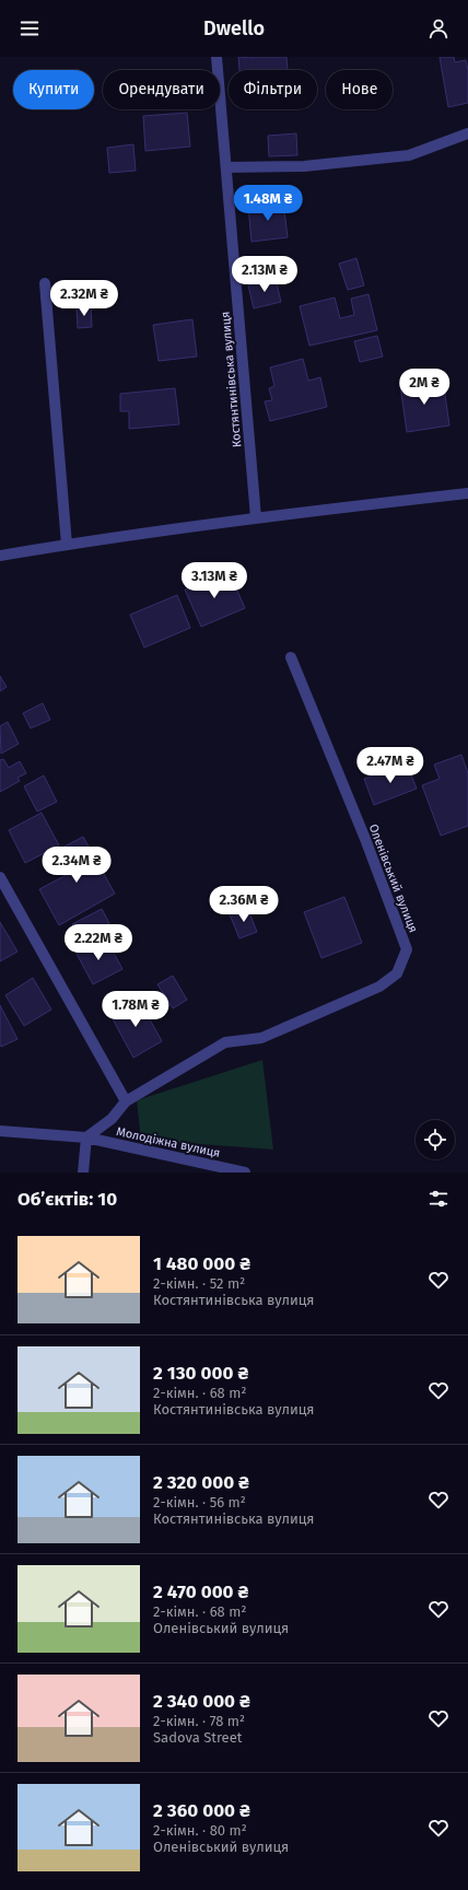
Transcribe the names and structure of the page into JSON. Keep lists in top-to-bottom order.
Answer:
{
  "streets": {
    "street": ["Костянтинівська вулиця", "Оленівський вулиця", "Молодіжна вулиця"]
  },
  "page": {
    "header": "Dwello",
    "chip": [
      "Купити",
      "Орендувати",
      "Фільтри",
      "Нове"
    ],
    "price": [
      "1.48M ₴",
      "2.13M ₴",
      "2.32M ₴",
      "2M ₴",
      "3.13M ₴",
      "2.47M ₴",
      "2.34M ₴",
      "2.36M ₴",
      "2.22M ₴",
      "1.78M ₴"
    ],
    "heading": "Об’єктів: 10",
    "list": [
      {
        "name": "1 480 000 ₴",
        "note": "2-кімн. · 52 m² · Костянтинівська вулиця"
      },
      {
        "name": "2 130 000 ₴",
        "note": "2-кімн. · 68 m² · Костянтинівська вулиця"
      },
      {
        "name": "2 320 000 ₴",
        "note": "2-кімн. · 56 m² · Костянтинівська вулиця"
      },
      {
        "name": "2 470 000 ₴",
        "note": "2-кімн. · 68 m² · Оленівський вулиця"
      },
      {
        "name": "2 340 000 ₴",
        "note": "2-кімн. · 78 m² · Sadova Street"
      },
      {
        "name": "2 360 000 ₴",
        "note": "2-кімн. · 80 m² · Оленівський вулиця"
      }
    ]
  }
}
